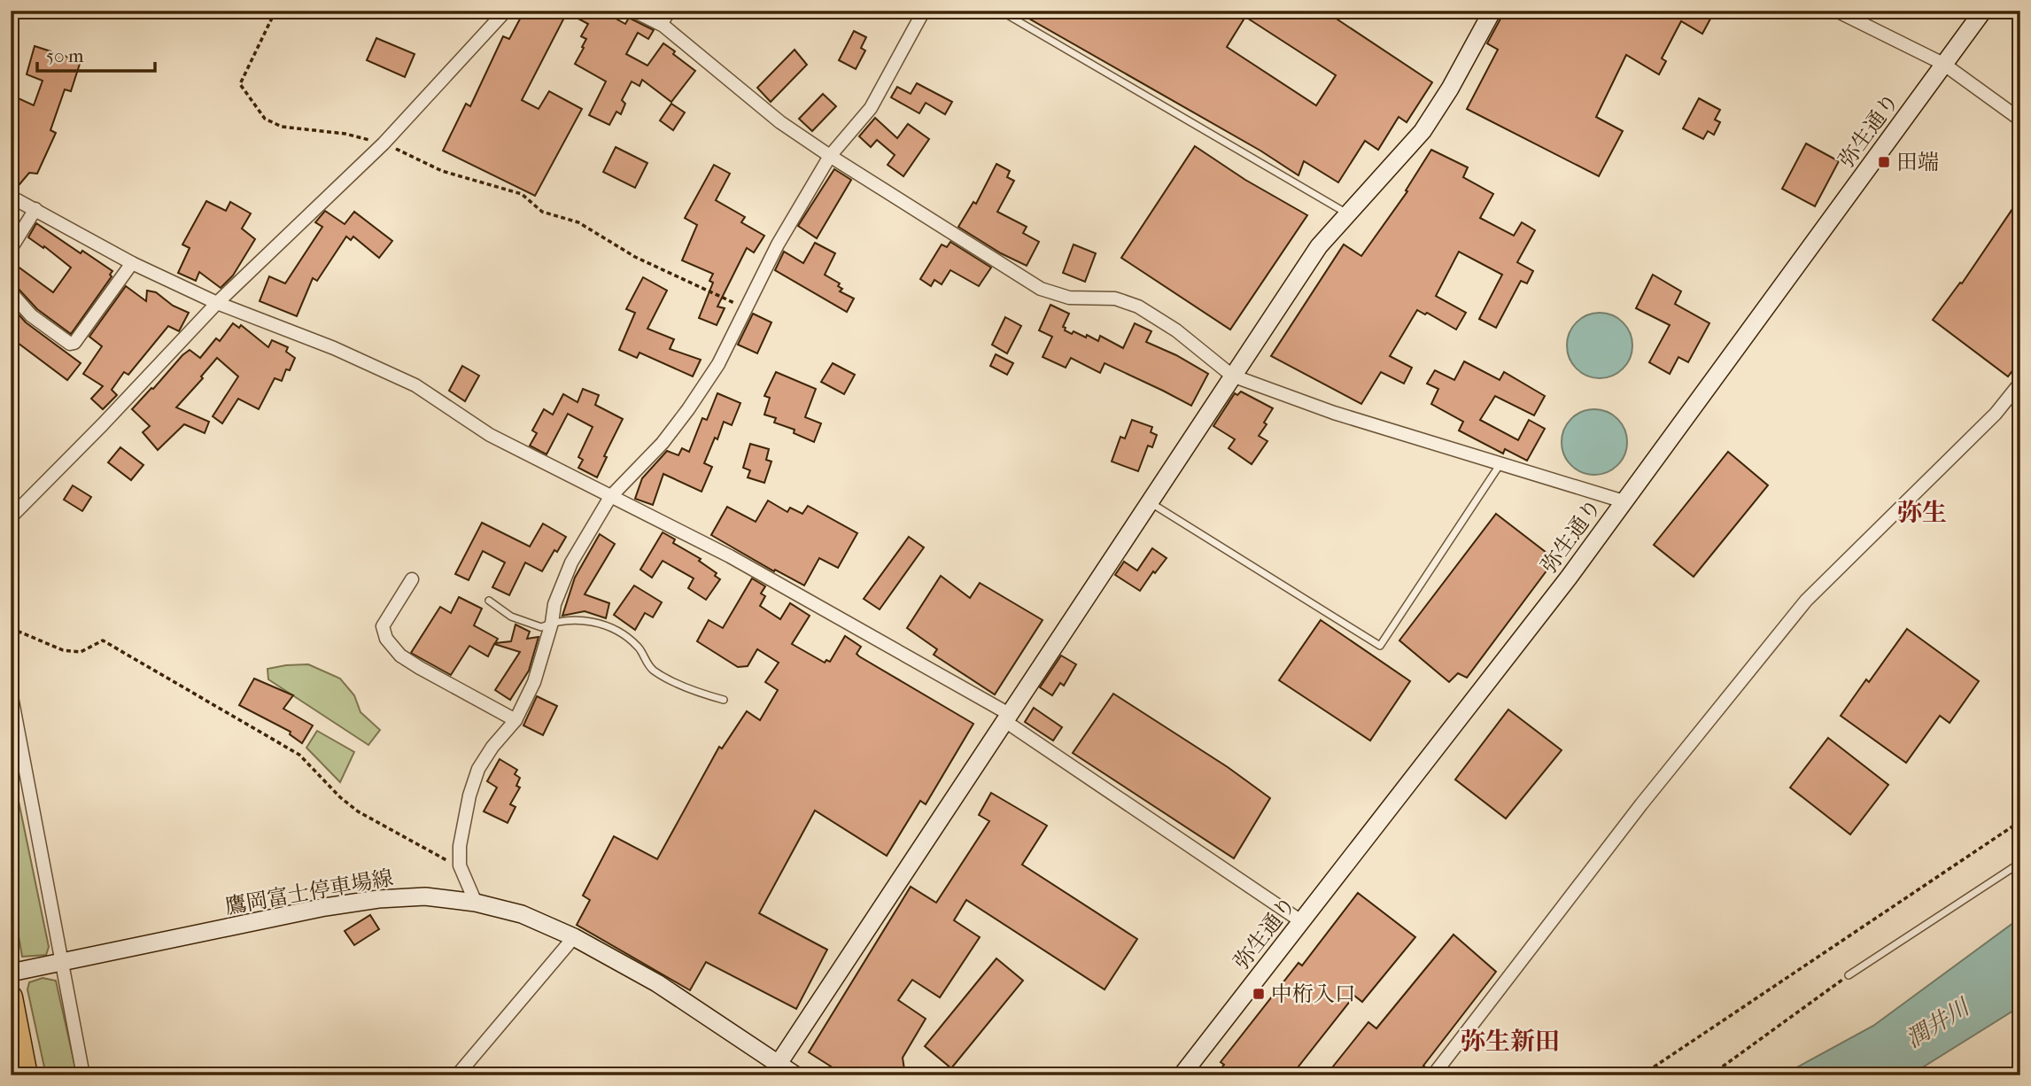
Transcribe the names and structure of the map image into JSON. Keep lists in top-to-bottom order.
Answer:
{
  "streets": {
    "street": ["弥生通り", "鷹岡富士停車場線"]
  },
  "districts": ["弥生", "弥生新田"],
  "water": ["潤井川"],
  "places": {
    "transit": ["田端", "中桁入口"]
  },
  "scale_bar": "50 m"
}
